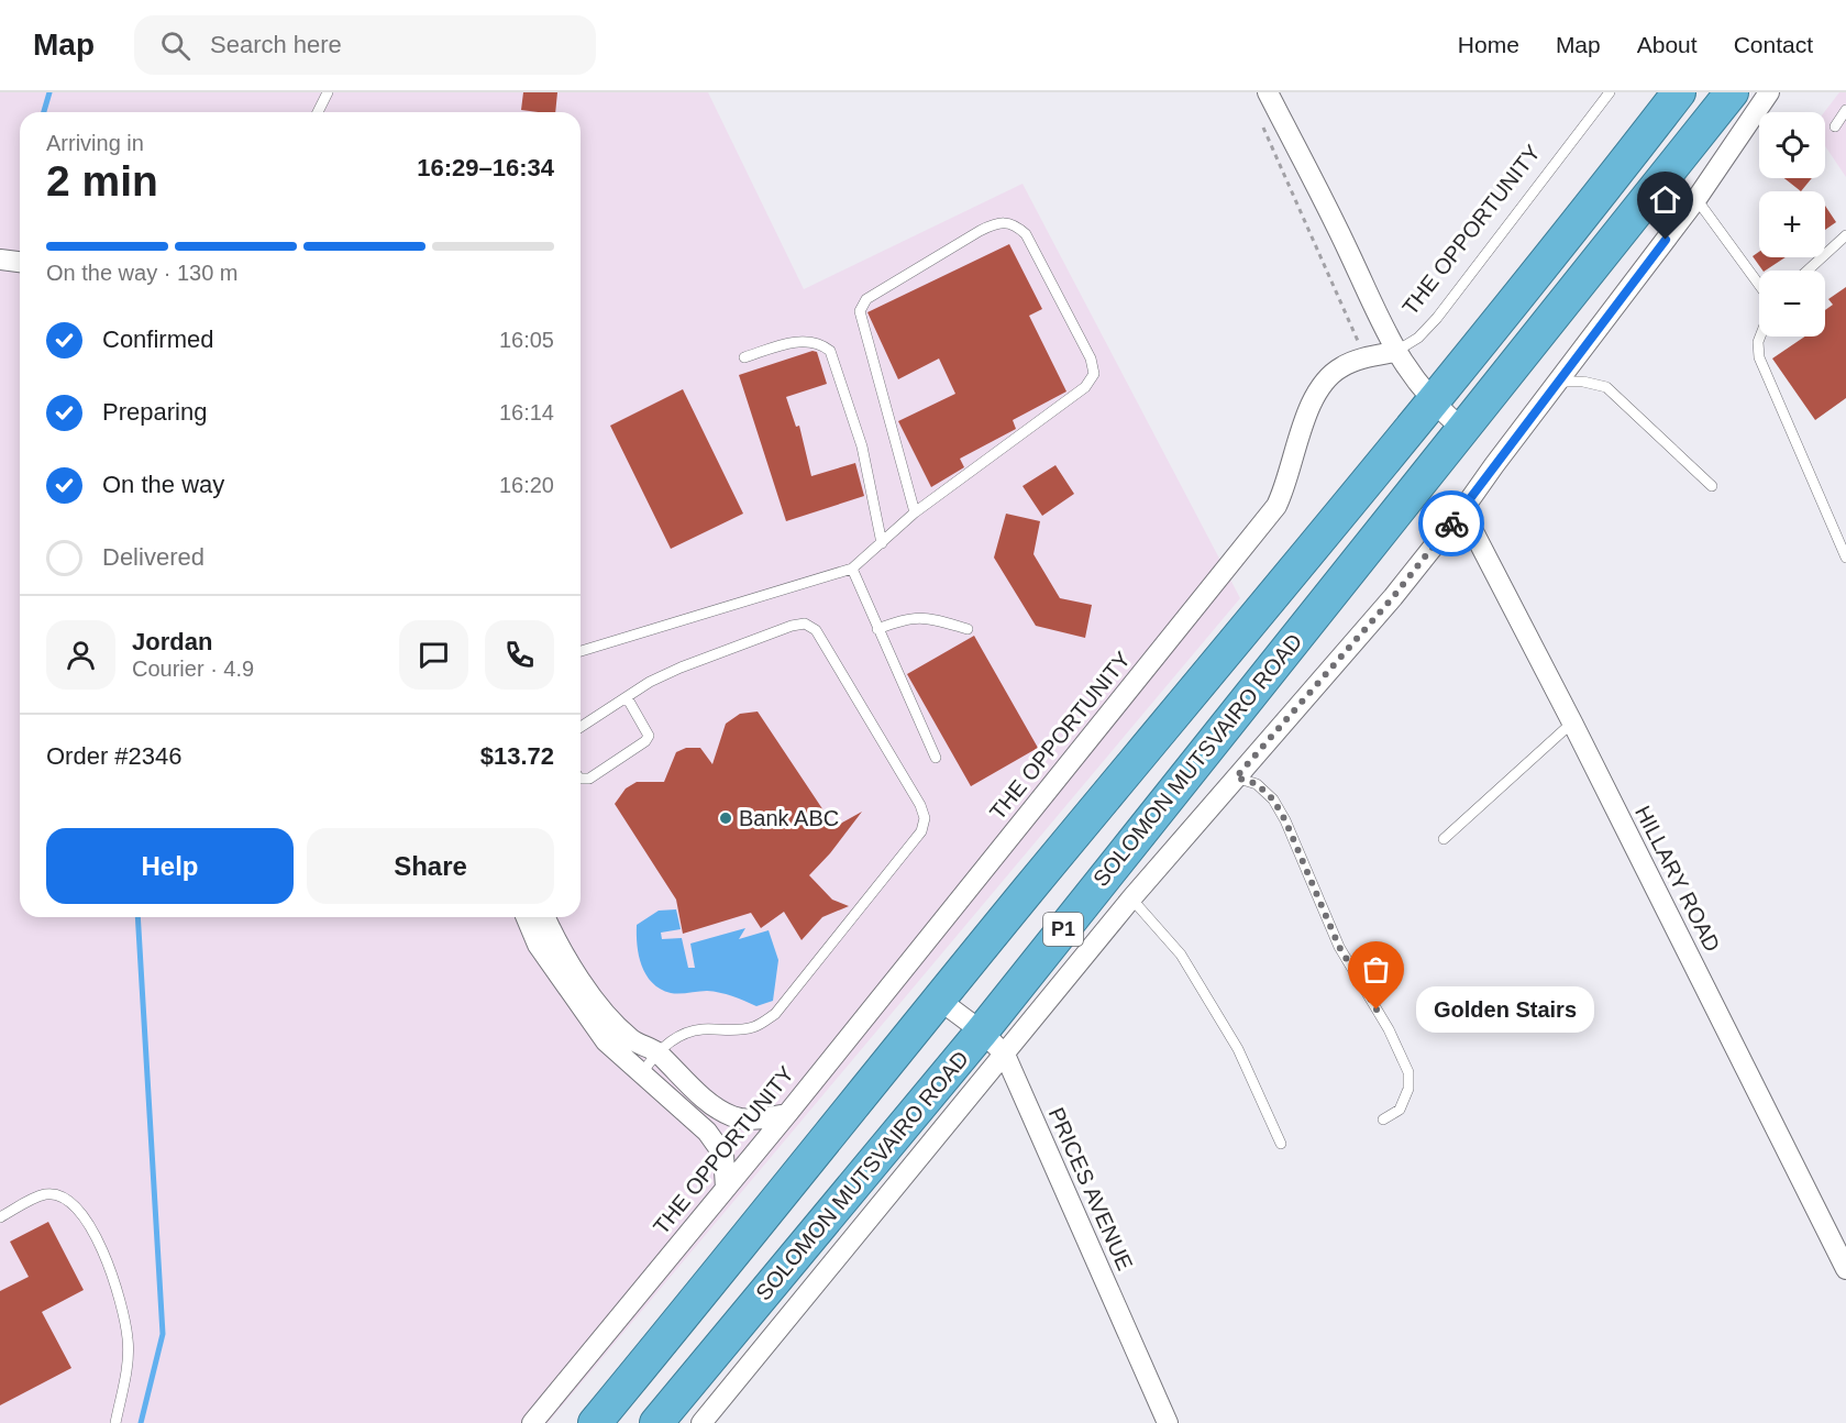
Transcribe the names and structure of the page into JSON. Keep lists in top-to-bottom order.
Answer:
{
  "streets": {
    "highway": ["SOLOMON MUTSVAIRO ROAD", "P1"],
    "street": ["THE OPPORTUNITY", "HILLARY ROAD", "PRICES AVENUE"]
  },
  "crossings": [
    ["SOLOMON MUTSVAIRO ROAD", "PRICES AVENUE"],
    ["P1", "PRICES AVENUE"]
  ],
  "places": ["Bank ABC", "Golden Stairs"],
  "page": {
    "header": "Map",
    "search": "Search here",
    "nav": [
      "Home",
      "Map",
      "About",
      "Contact"
    ],
    "map_buttons": ["+", "−"],
    "heading": ["2 min", "Arriving in", "16:29–16:34"],
    "panel": [
      "Jordan",
      "Courier · 4.9",
      "Order #2346",
      "$13.72"
    ],
    "bar": "On the way · 130 m",
    "list": [
      ["Confirmed", "16:05"],
      ["Preparing", "16:14"],
      ["On the way", "16:20"],
      "Delivered"
    ],
    "buttons": ["Help", "Share"],
    "bubble": "Golden Stairs"
  }
}
